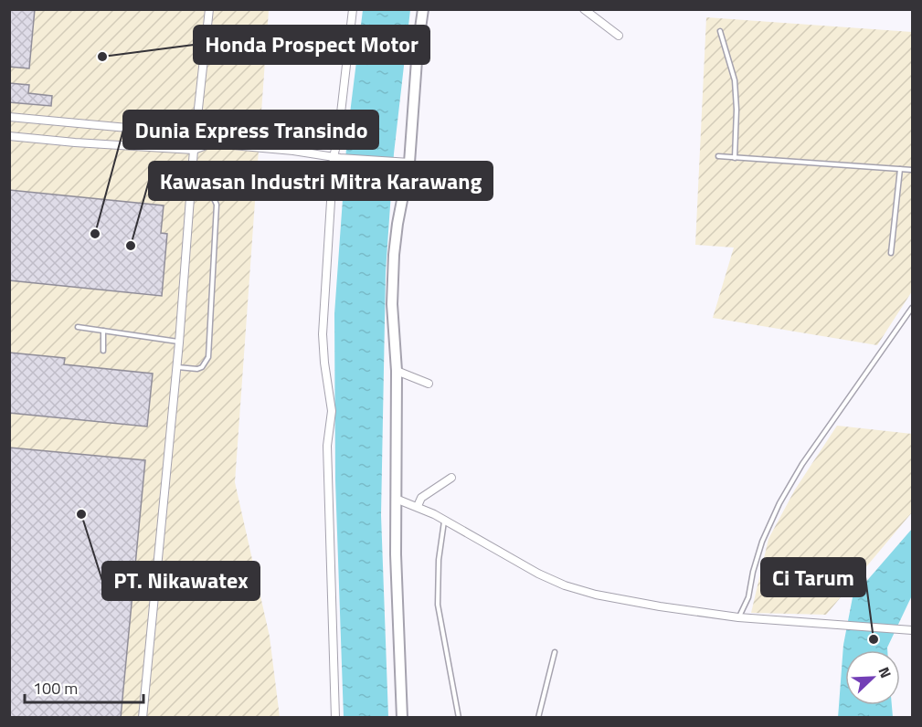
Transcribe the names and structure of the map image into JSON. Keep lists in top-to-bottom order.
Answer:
{
  "places": [
    "Honda Prospect Motor",
    "Dunia Express Transindo",
    "Kawasan Industri Mitra Karawang",
    "PT. Nikawatex",
    "Ci Tarum"
  ],
  "scale_bar": "100 m",
  "north": "top right"
}
